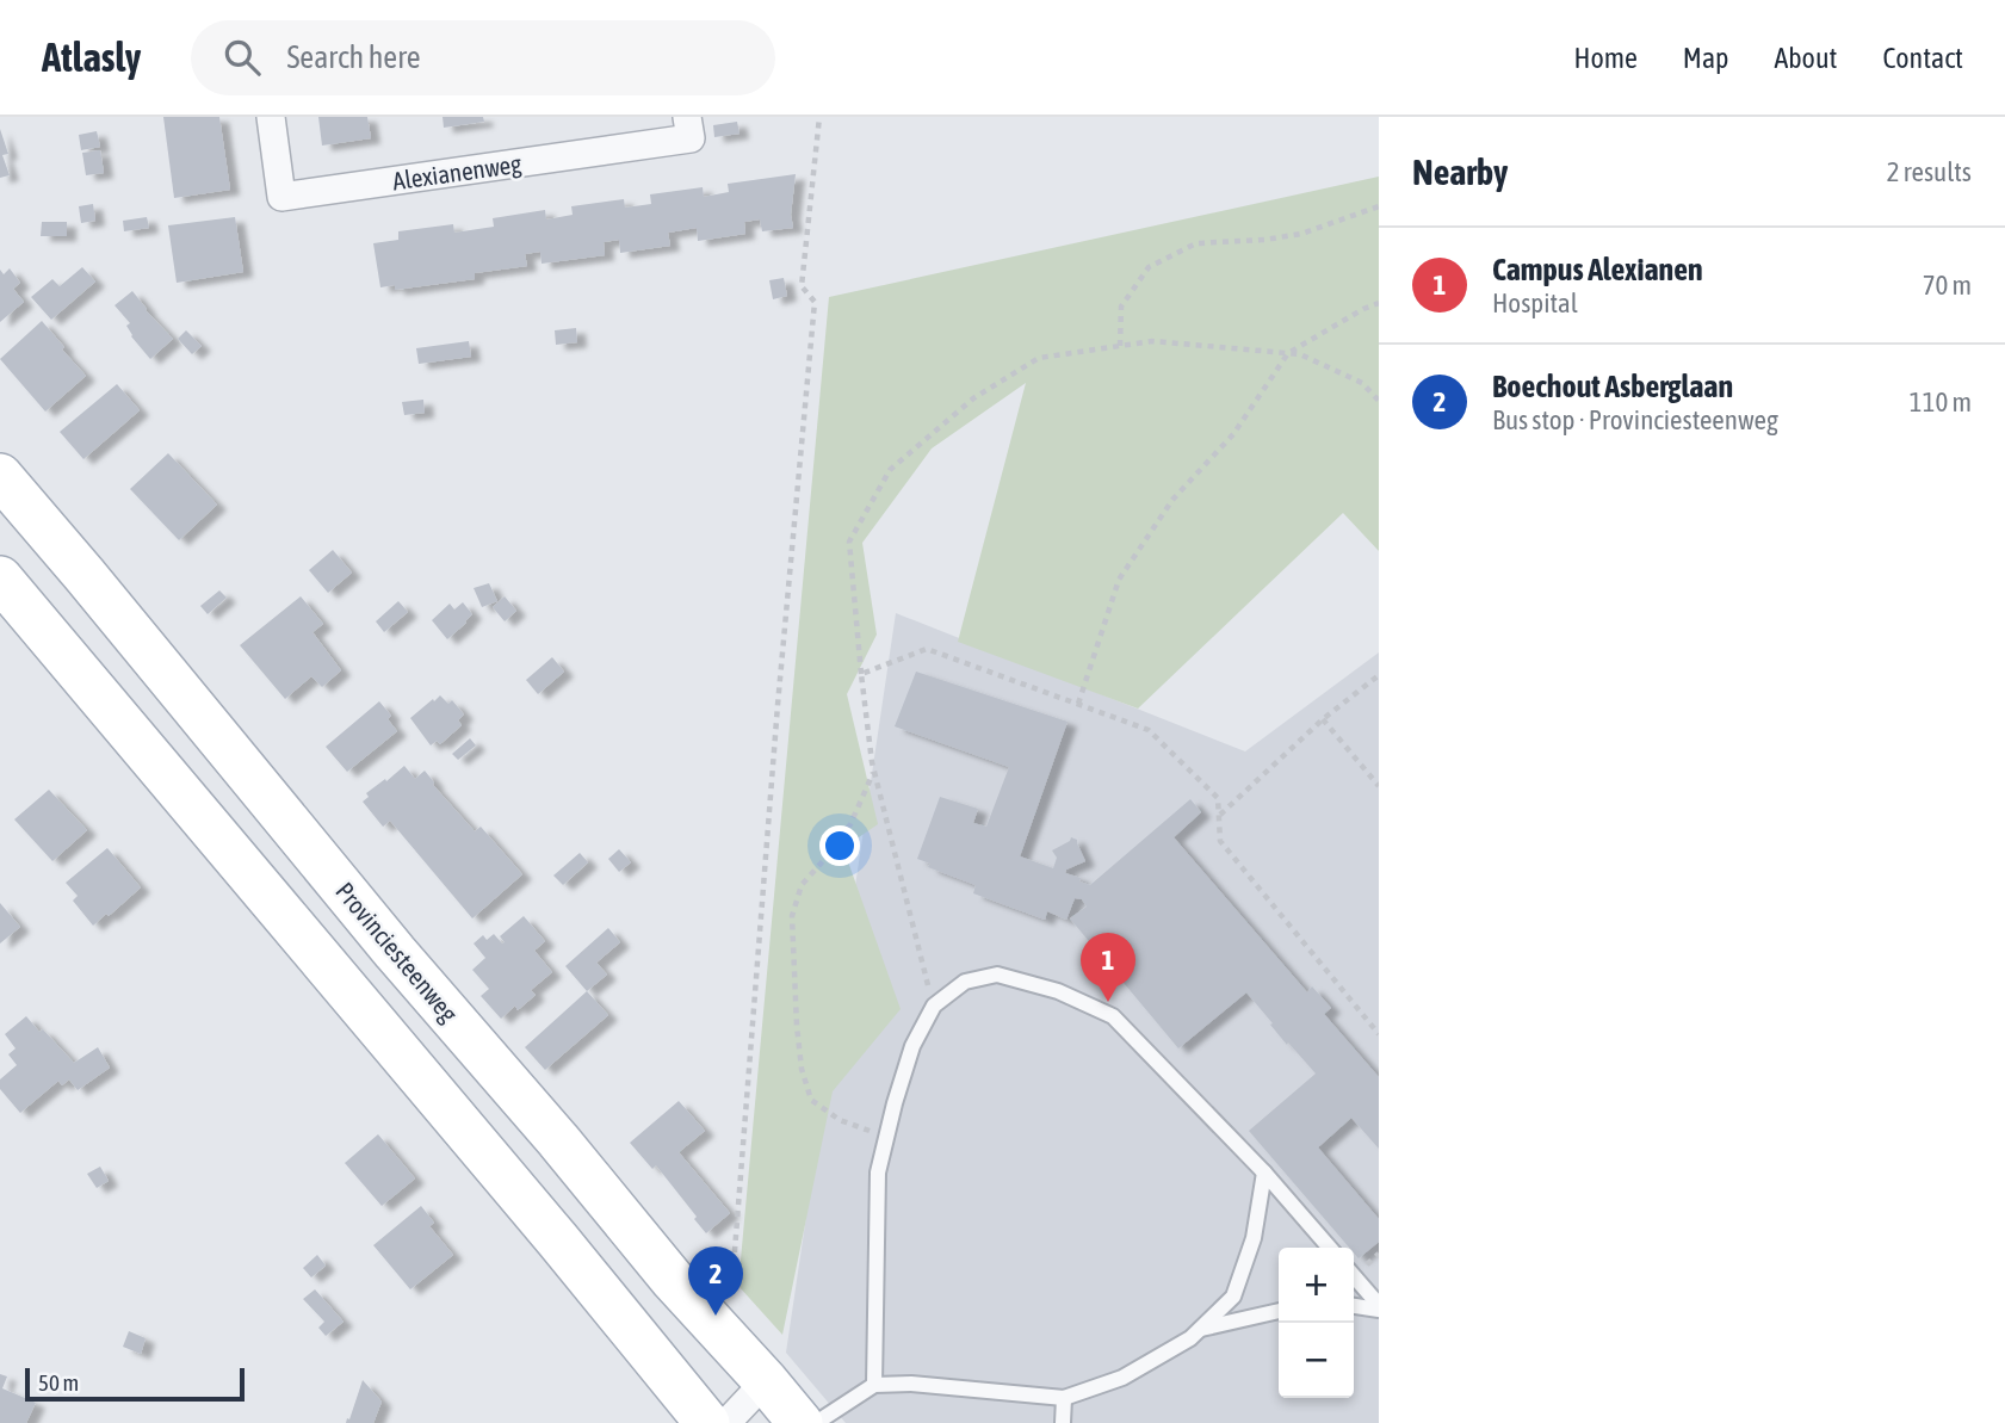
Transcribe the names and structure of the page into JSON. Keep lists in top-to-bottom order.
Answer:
{
  "streets": {
    "main road": ["Provinciesteenweg"],
    "street": ["Alexianenweg"]
  },
  "scale_bar": "50 m",
  "page": {
    "header": "Atlasly",
    "search": "Search here",
    "nav": [
      "Home",
      "Map",
      "About",
      "Contact"
    ],
    "heading": ["Nearby", "2 results"],
    "list": [
      {
        "mark": "1",
        "name": "Campus Alexianen",
        "note": "Hospital",
        "value": "70 m"
      },
      {
        "mark": "2",
        "name": "Boechout Asberglaan",
        "note": "Bus stop · Provinciesteenweg",
        "value": "110 m"
      }
    ],
    "pins": ["1", "2"],
    "map_buttons": ["+", "−"],
    "scale": "50 m"
  }
}
